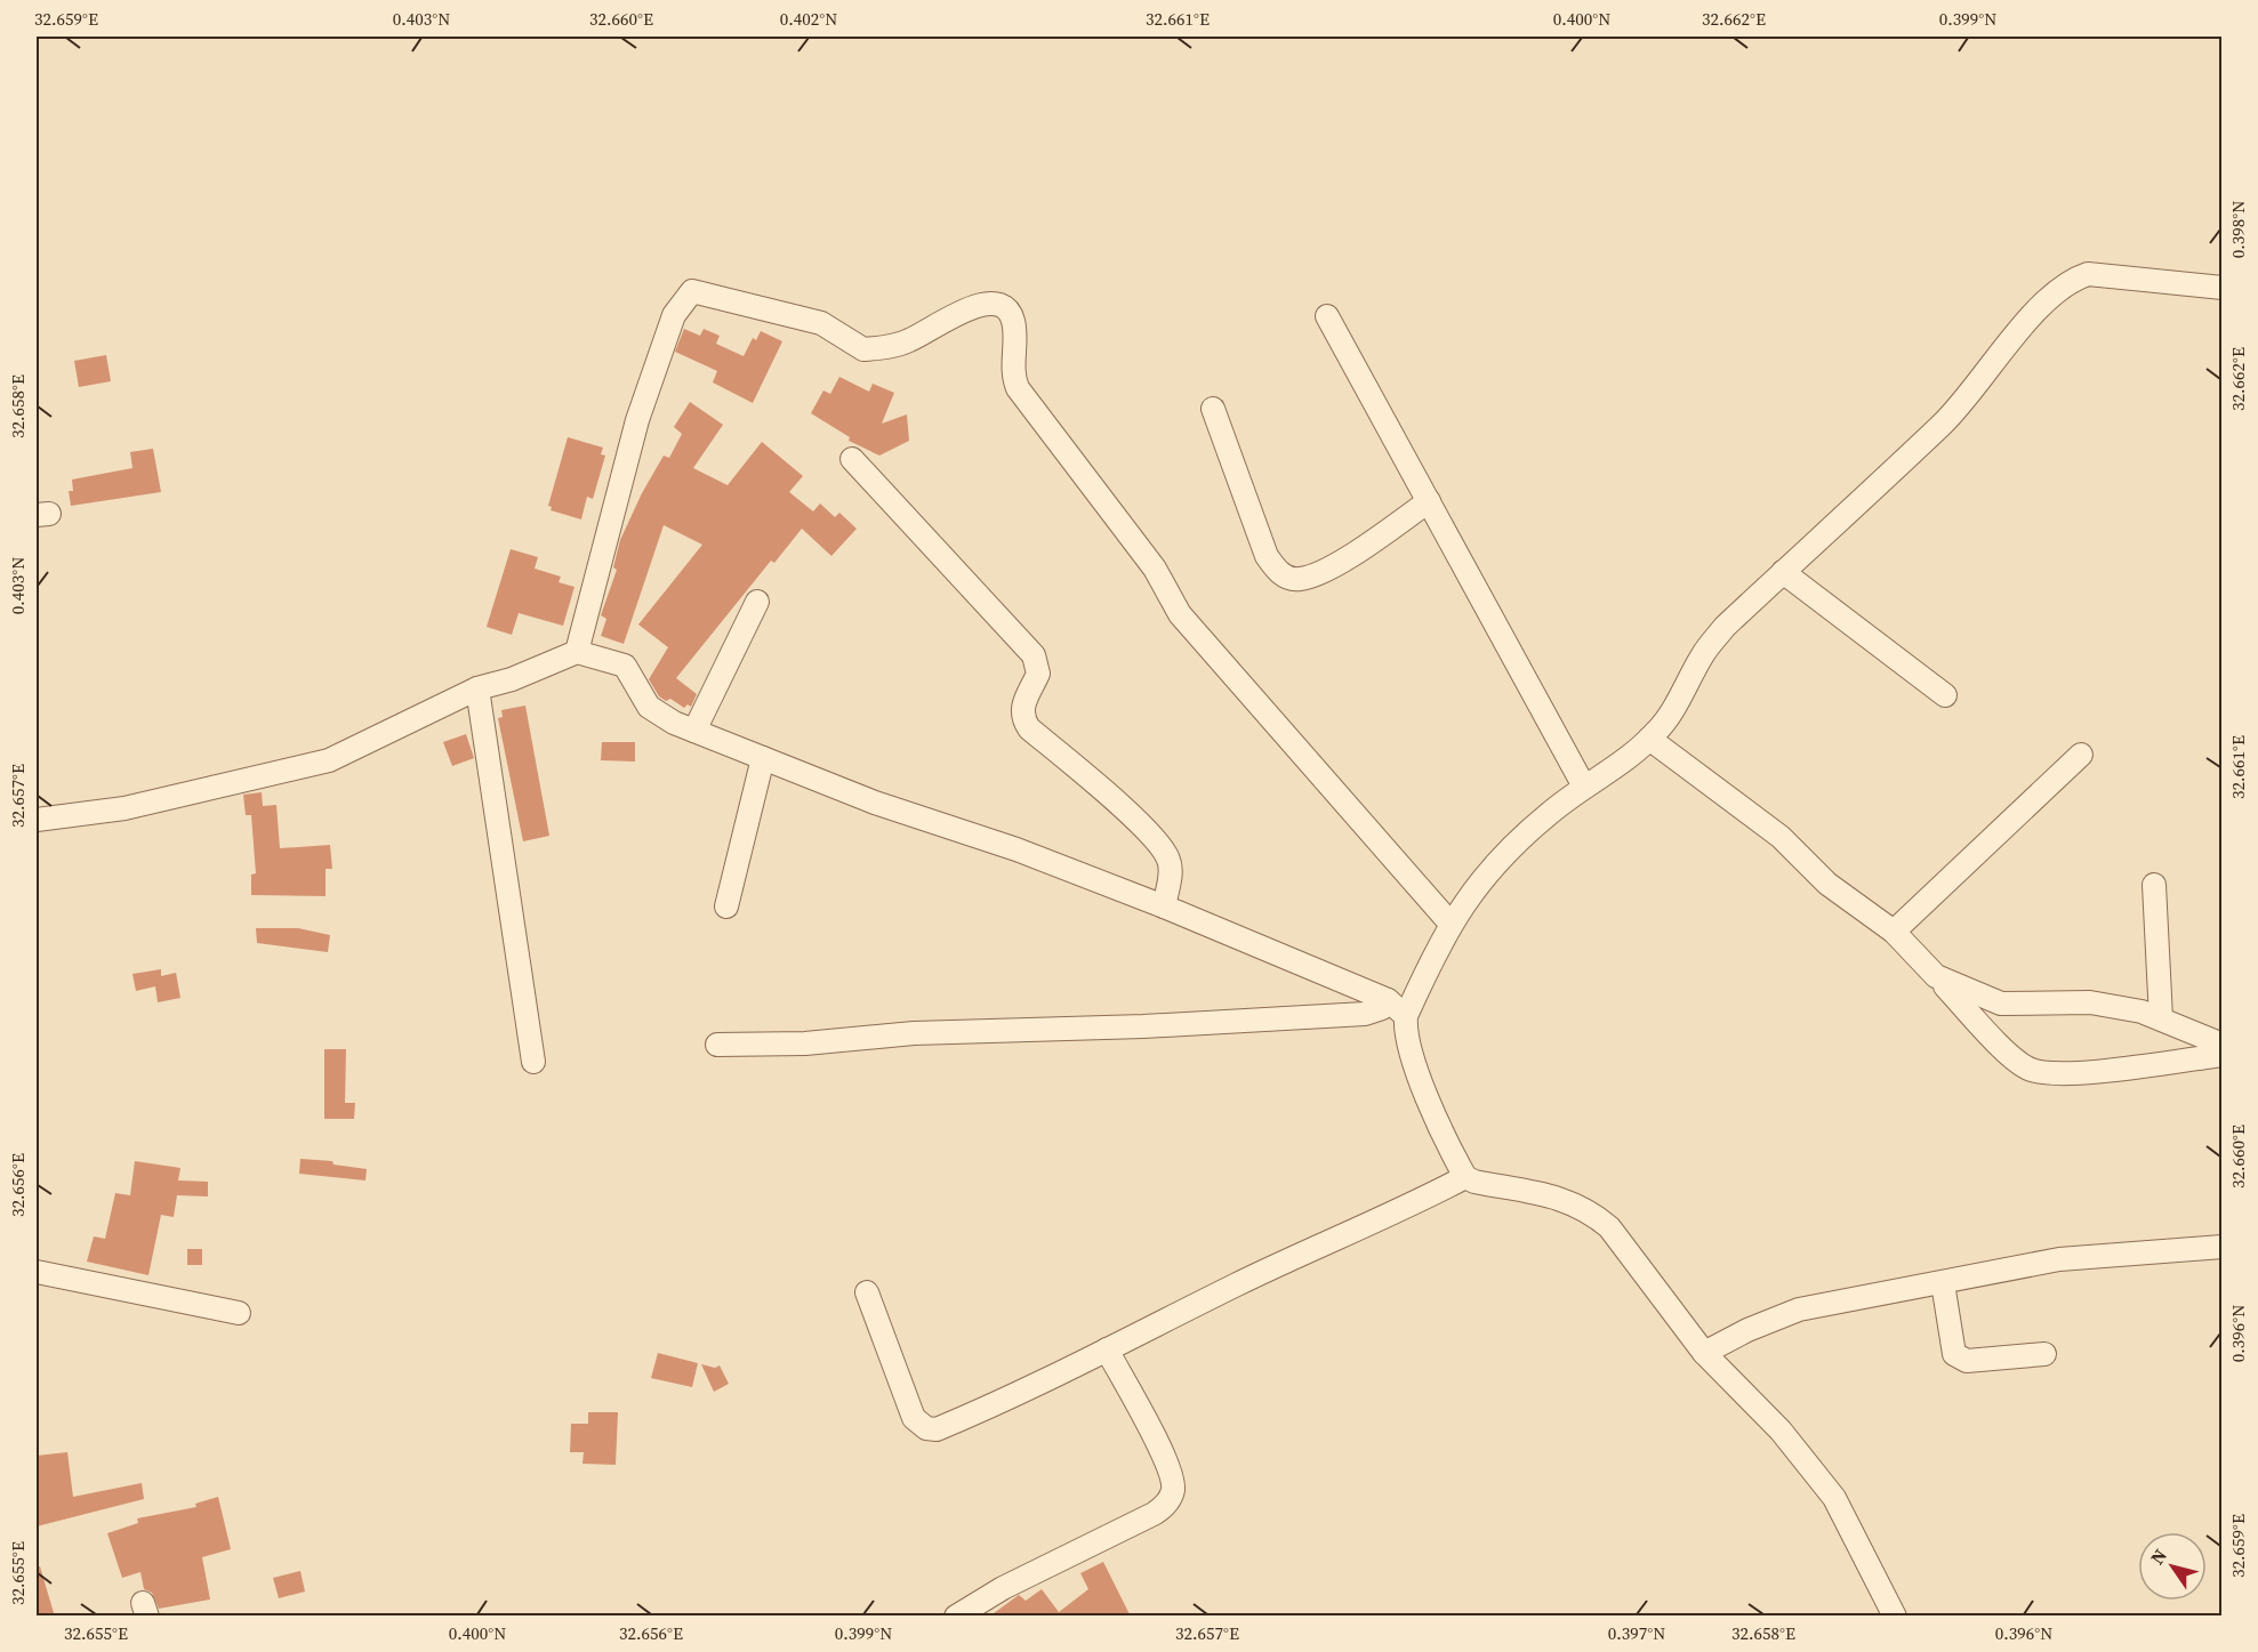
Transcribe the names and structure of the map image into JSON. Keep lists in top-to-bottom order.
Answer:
{
  "north": "top left",
  "coordinates": [
    "32.659°E",
    "0.403°N",
    "32.660°E",
    "0.402°N",
    "32.661°E",
    "0.400°N",
    "32.662°E",
    "0.399°N",
    "0.398°N",
    "32.658°E",
    "32.657°E",
    "32.656°E",
    "0.396°N",
    "32.655°E",
    "0.397°N"
  ]
}
